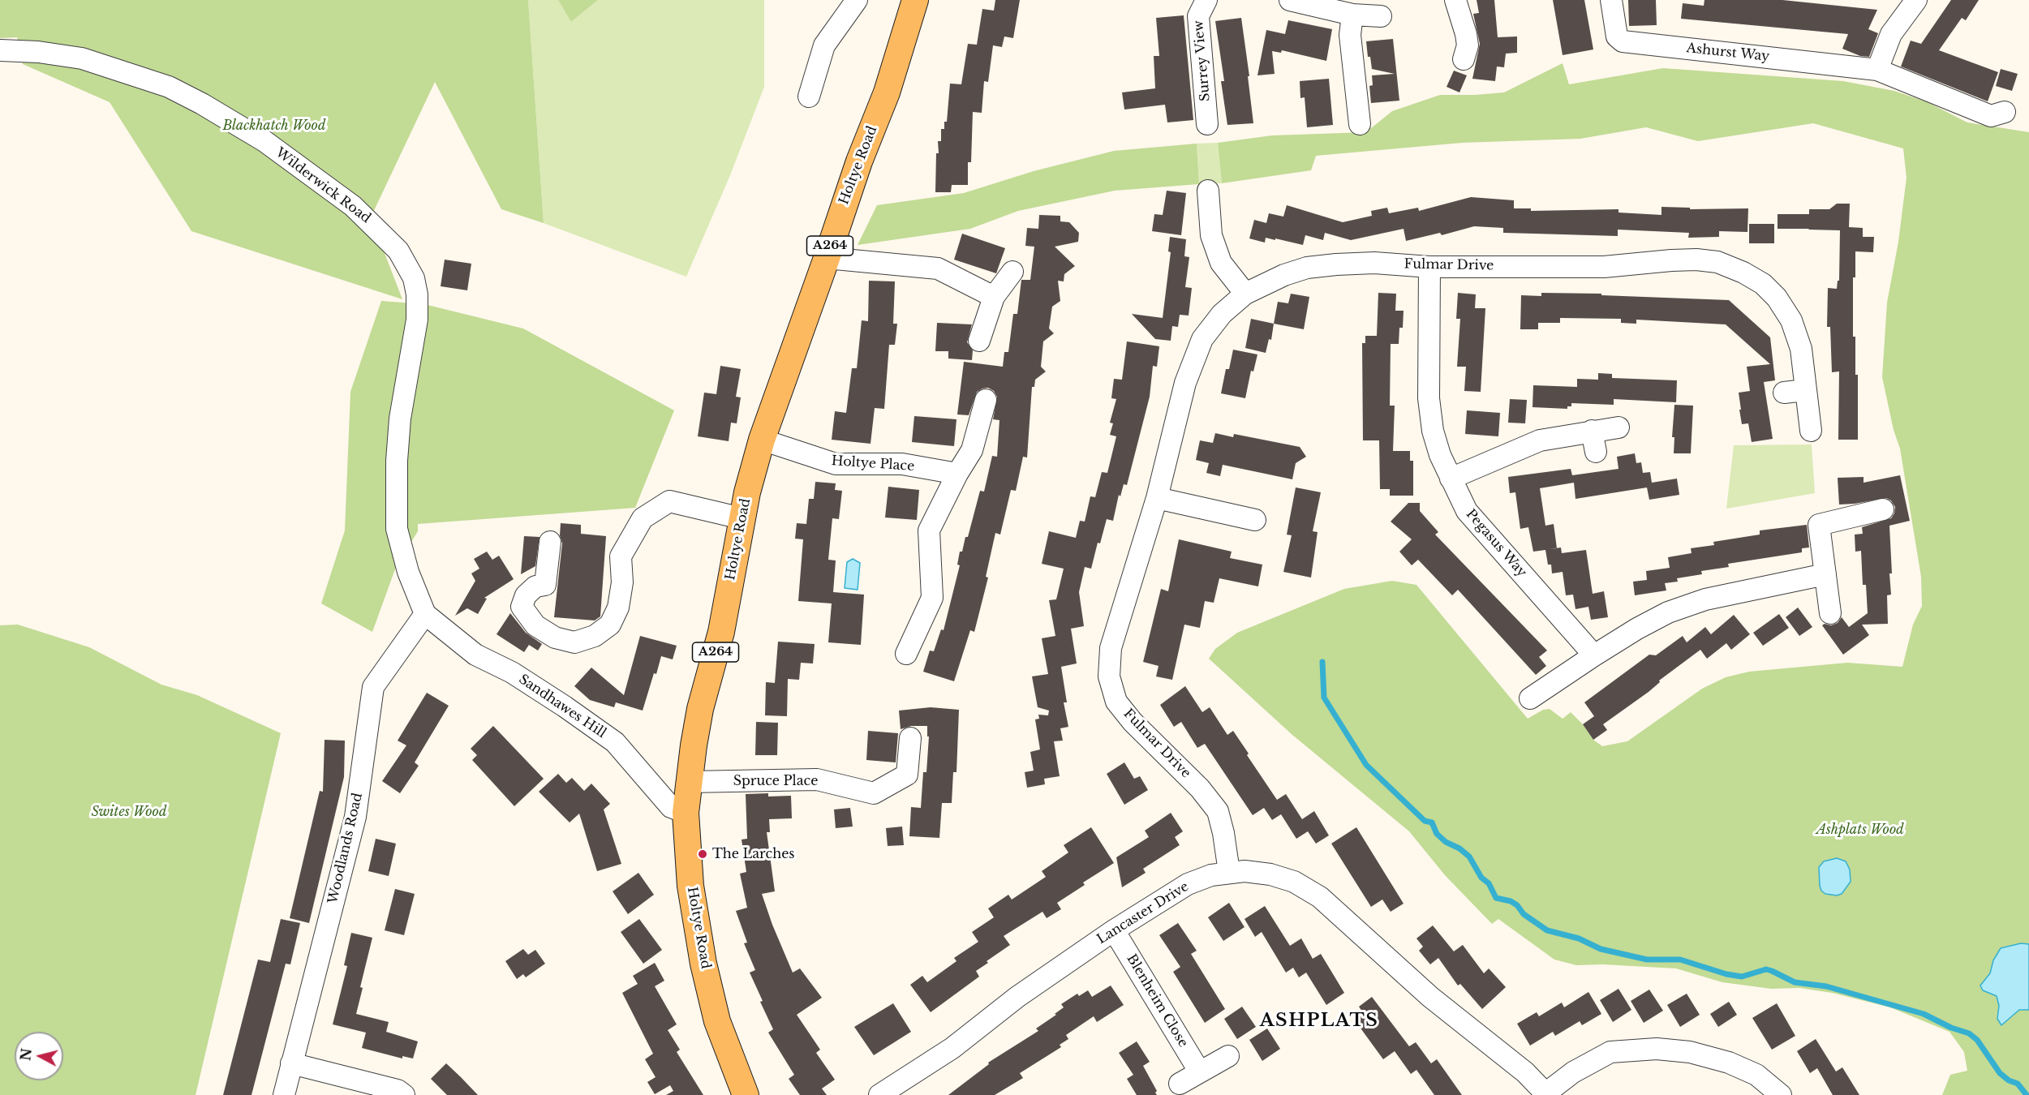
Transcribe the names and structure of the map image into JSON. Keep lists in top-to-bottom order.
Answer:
{
  "streets": {
    "main road": ["Holtye Road", "A264"],
    "street": [
      "Ashurst Way",
      "Surrey View",
      "Wilderwick Road",
      "Fulmar Drive",
      "Holtye Place",
      "Pegasus Way",
      "Sandhawes Hill",
      "Spruce Place",
      "Woodlands Road",
      "Lancaster Drive",
      "Blenheim Close"
    ]
  },
  "crossings": [
    ["Holtye Road", "Holtye Place"],
    ["Holtye Road", "Sandhawes Hill"],
    ["Holtye Road", "Spruce Place"],
    ["Wilderwick Road", "Sandhawes Hill"],
    ["Wilderwick Road", "Woodlands Road"],
    ["Fulmar Drive", "Pegasus Way"],
    ["Fulmar Drive", "Lancaster Drive"],
    ["Sandhawes Hill", "Woodlands Road"],
    ["Lancaster Drive", "Blenheim Close"]
  ],
  "districts": ["ASHPLATS"],
  "parks": ["Blackhatch Wood", "Swites Wood", "Ashplats Wood"],
  "places": ["The Larches"],
  "north": "left"
}
